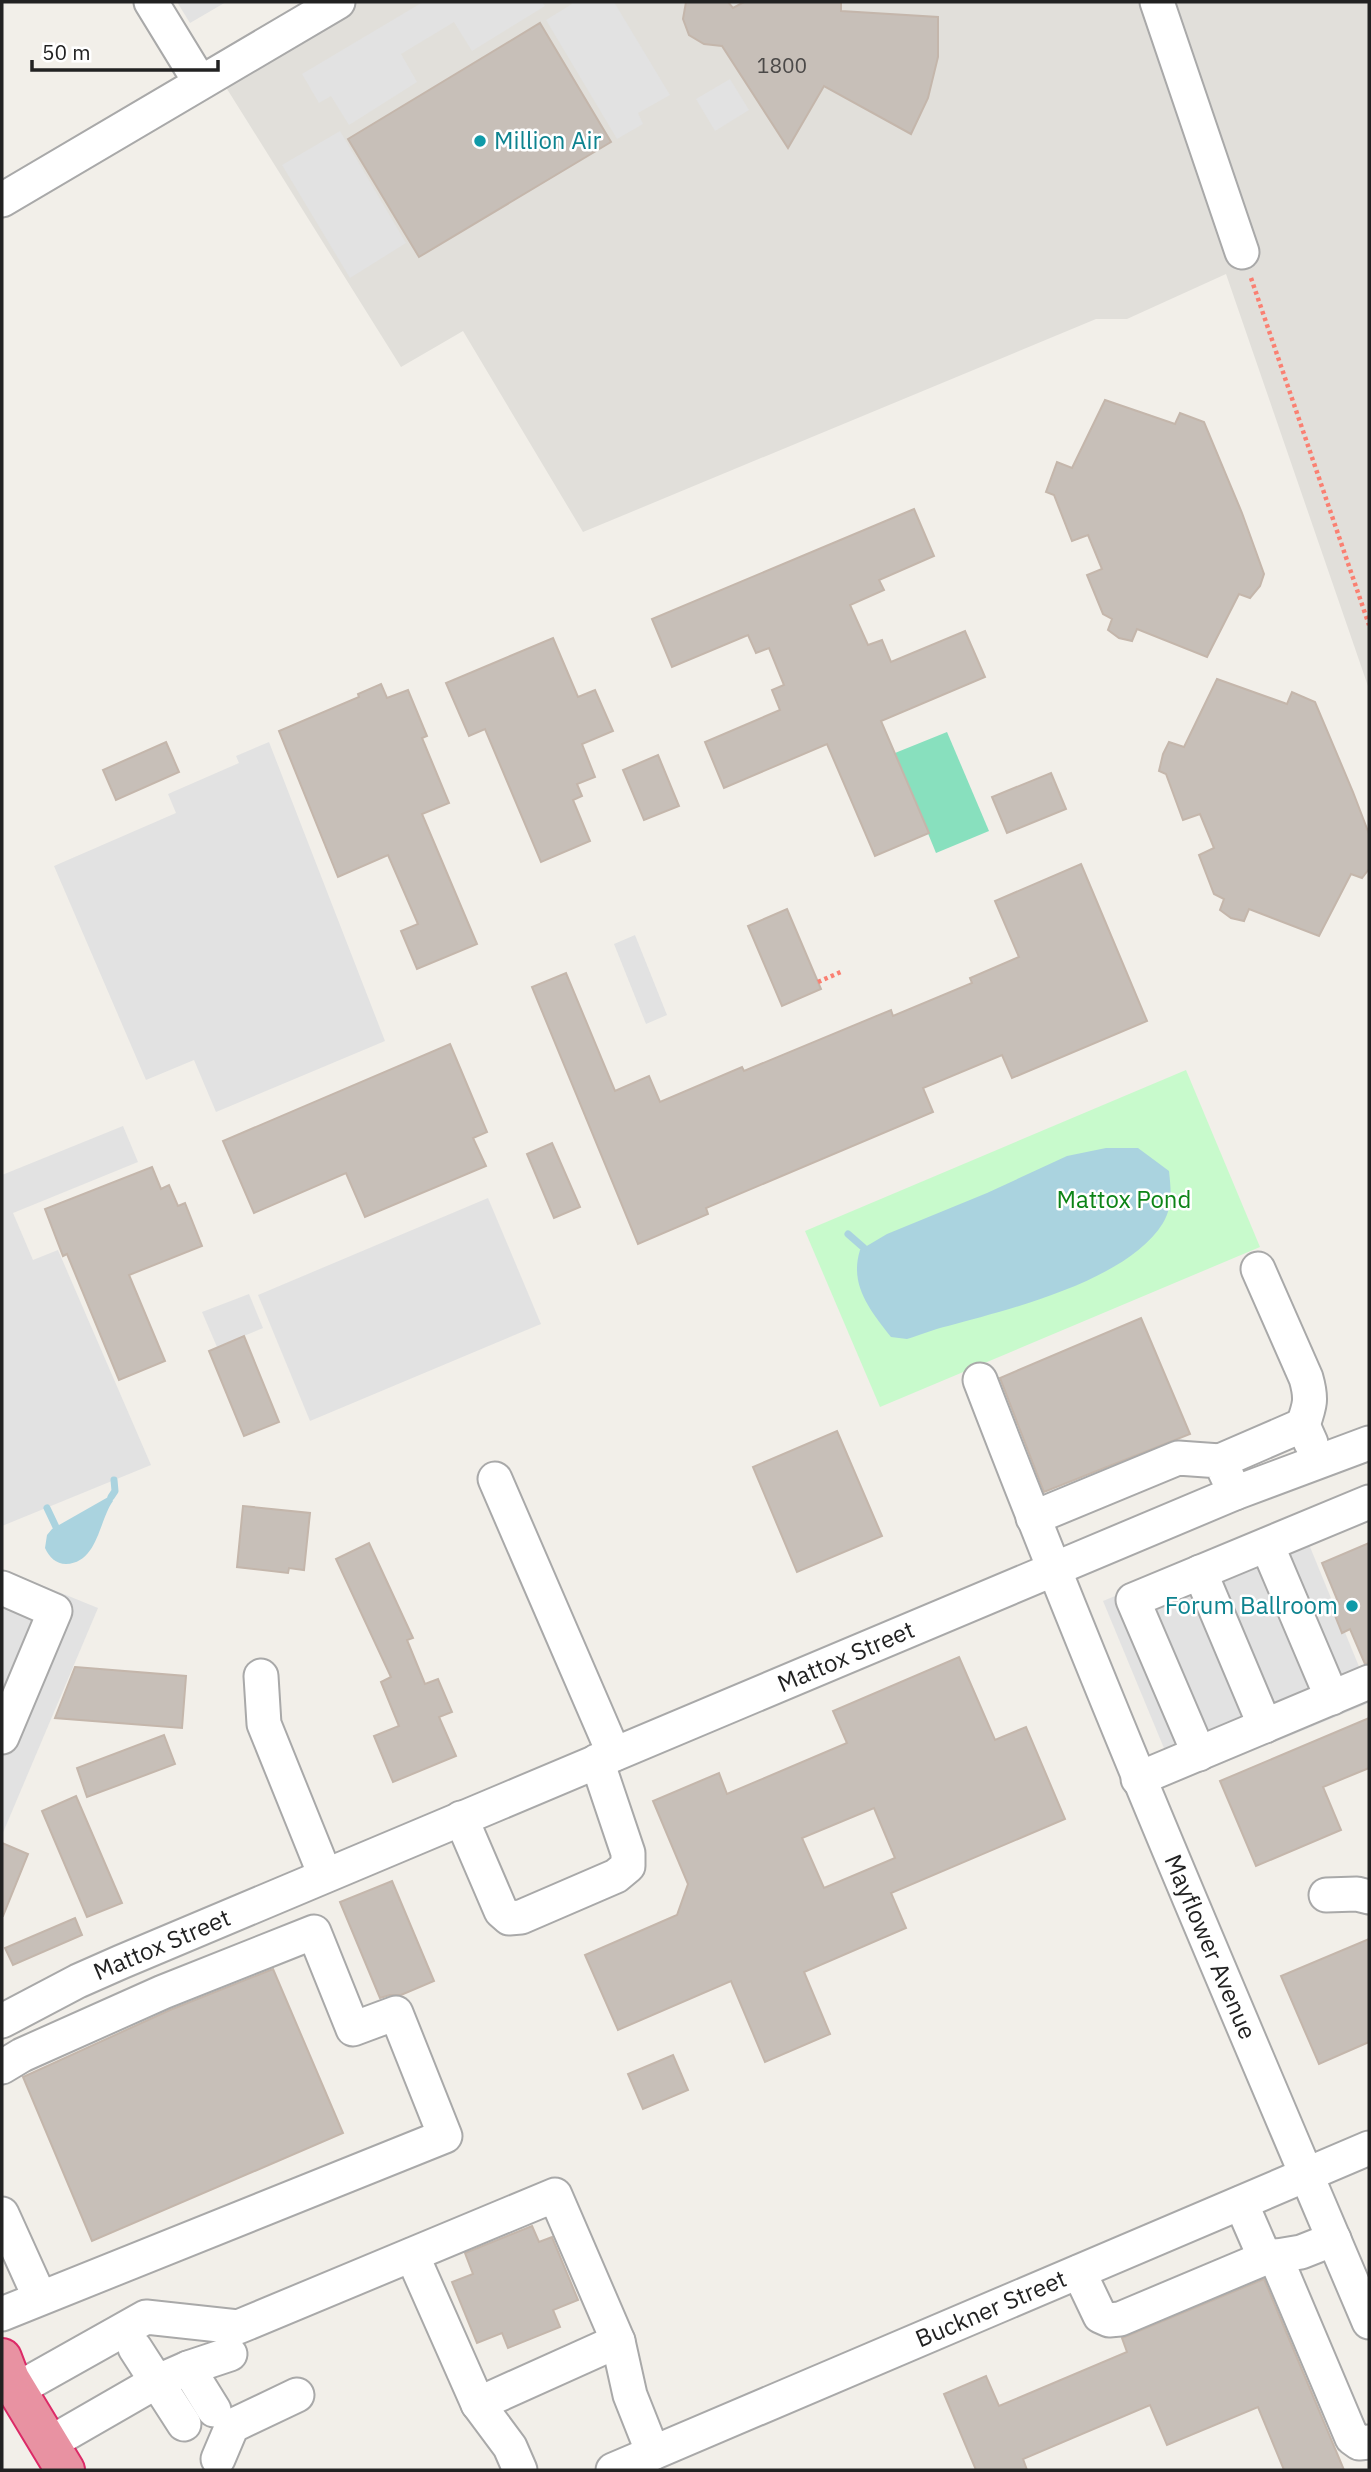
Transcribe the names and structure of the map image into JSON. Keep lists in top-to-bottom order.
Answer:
{
  "streets": {
    "street": ["Mattox Street", "Mayflower Avenue", "Buckner Street"]
  },
  "crossings": [
    ["Mattox Street", "Mayflower Avenue"],
    ["Mayflower Avenue", "Buckner Street"]
  ],
  "parks": ["Mattox Pond"],
  "places": ["Million Air", "Forum Ballroom"],
  "house_numbers": ["1800"],
  "scale_bar": "50 m"
}
